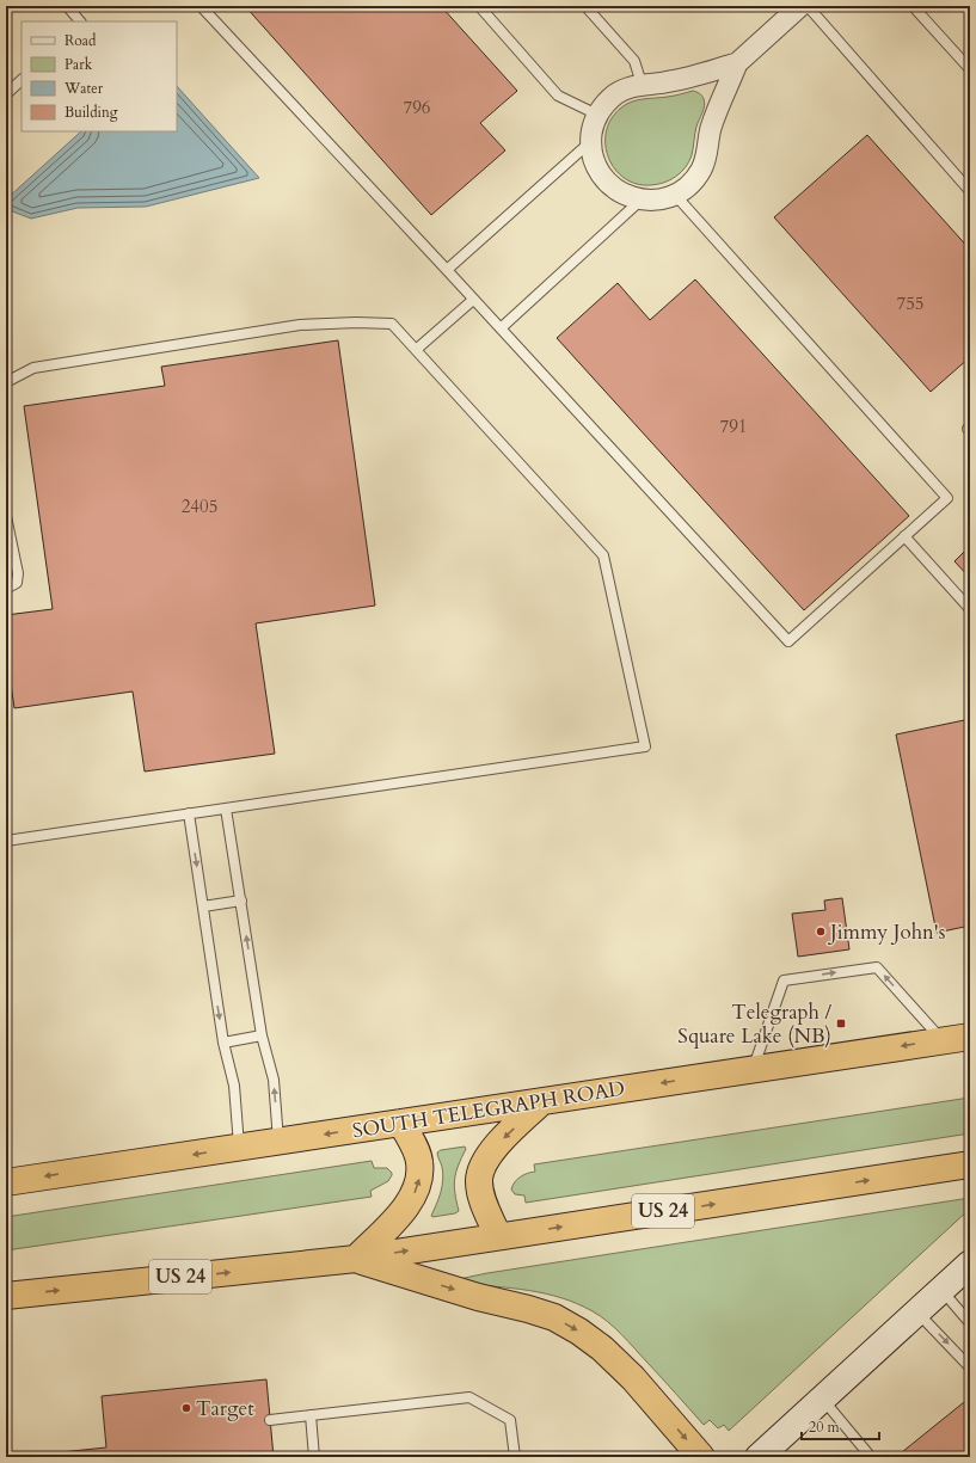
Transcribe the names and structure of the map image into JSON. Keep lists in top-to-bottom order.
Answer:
{
  "streets": {
    "highway": ["SOUTH TELEGRAPH ROAD", "US 24"]
  },
  "places": {
    "other": ["Jimmy John's", "Target"],
    "transit": ["Telegraph / Square Lake (NB)"]
  },
  "house_numbers": [
    "796",
    "755",
    "791",
    "2405"
  ],
  "legend": [
    "Road",
    "Park",
    "Water",
    "Building"
  ],
  "scale_bar": "20 m"
}
